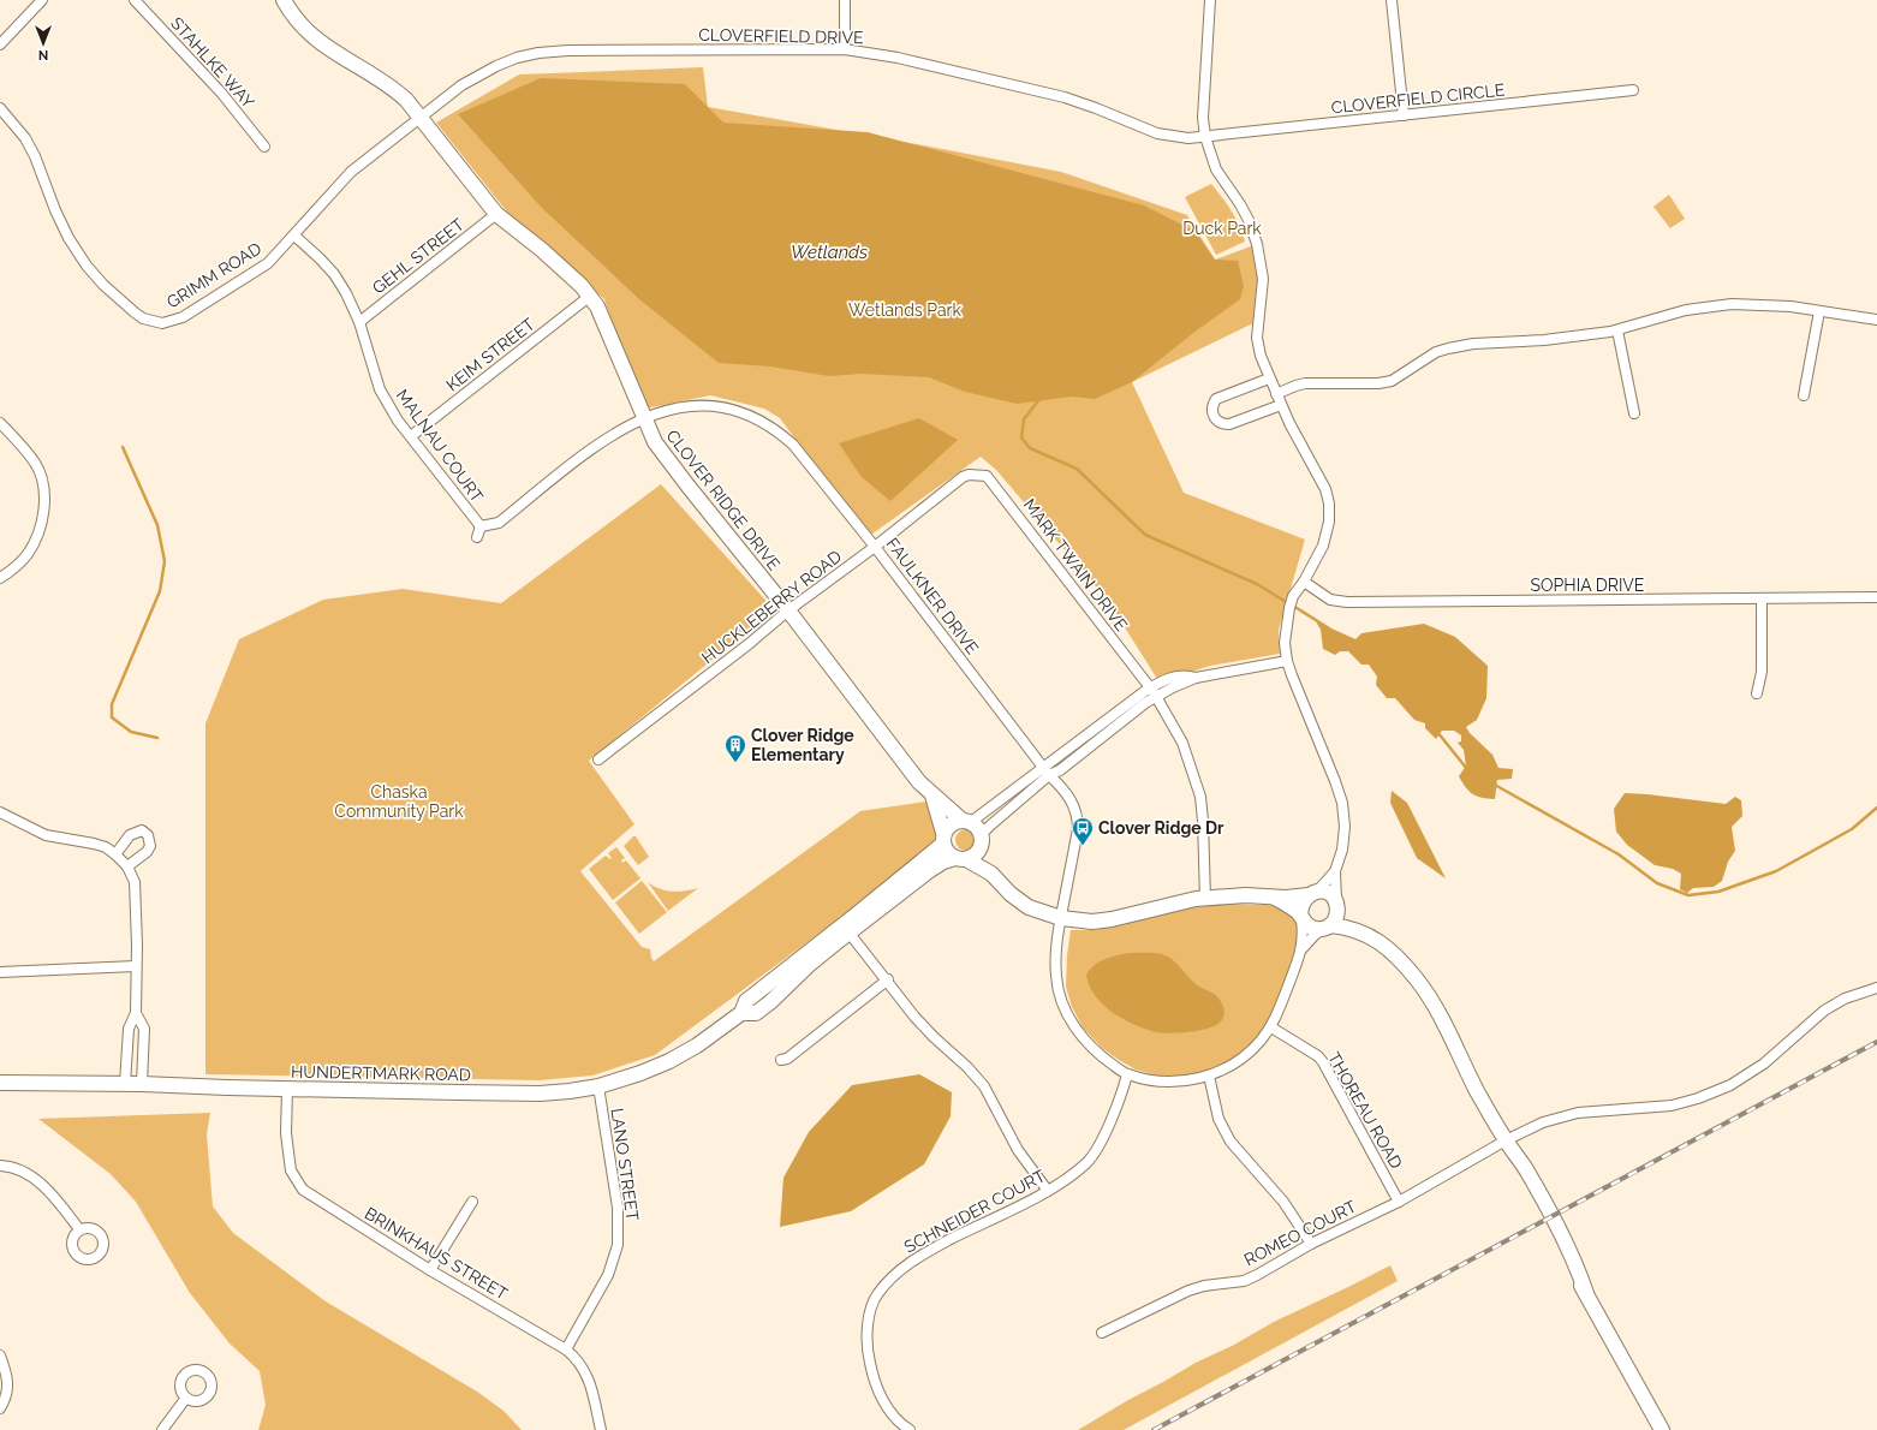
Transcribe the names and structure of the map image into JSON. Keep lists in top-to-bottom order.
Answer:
{
  "streets": {
    "street": [
      "CLOVERFIELD DRIVE",
      "STAHLKE WAY",
      "CLOVERFIELD CIRCLE",
      "GEHL STREET",
      "GRIMM ROAD",
      "KEIM STREET",
      "MALNAU COURT",
      "CLOVER RIDGE DRIVE",
      "MARK TWAIN DRIVE",
      "SOPHIA DRIVE",
      "FAULKNER DRIVE",
      "HUCKLEBERRY ROAD",
      "HUNDERTMARK ROAD",
      "THOREAU ROAD",
      "LANO STREET",
      "SCHNEIDER COURT",
      "ROMEO COURT",
      "BRINKHAUS STREET"
    ]
  },
  "crossings": [
    ["CLOVERFIELD DRIVE", "CLOVERFIELD CIRCLE"],
    ["CLOVERFIELD DRIVE", "GRIMM ROAD"],
    ["CLOVERFIELD DRIVE", "CLOVER RIDGE DRIVE"],
    ["GEHL STREET", "MALNAU COURT"],
    ["GEHL STREET", "CLOVER RIDGE DRIVE"],
    ["GRIMM ROAD", "MALNAU COURT"],
    ["GRIMM ROAD", "CLOVER RIDGE DRIVE"],
    ["KEIM STREET", "MALNAU COURT"],
    ["KEIM STREET", "CLOVER RIDGE DRIVE"],
    ["MALNAU COURT", "FAULKNER DRIVE"],
    ["CLOVER RIDGE DRIVE", "FAULKNER DRIVE"],
    ["CLOVER RIDGE DRIVE", "HUCKLEBERRY ROAD"],
    ["MARK TWAIN DRIVE", "HUCKLEBERRY ROAD"],
    ["FAULKNER DRIVE", "HUCKLEBERRY ROAD"],
    ["FAULKNER DRIVE", "SCHNEIDER COURT"],
    ["HUNDERTMARK ROAD", "LANO STREET"],
    ["HUNDERTMARK ROAD", "BRINKHAUS STREET"],
    ["THOREAU ROAD", "ROMEO COURT"],
    ["LANO STREET", "BRINKHAUS STREET"]
  ],
  "water": ["Wetlands"],
  "parks": ["Duck Park", "Wetlands Park", "Chaska Community Park"],
  "places": {
    "building": ["Clover Ridge Elementary"],
    "bus stop": ["Clover Ridge Dr"]
  },
  "north": "bottom"
}
